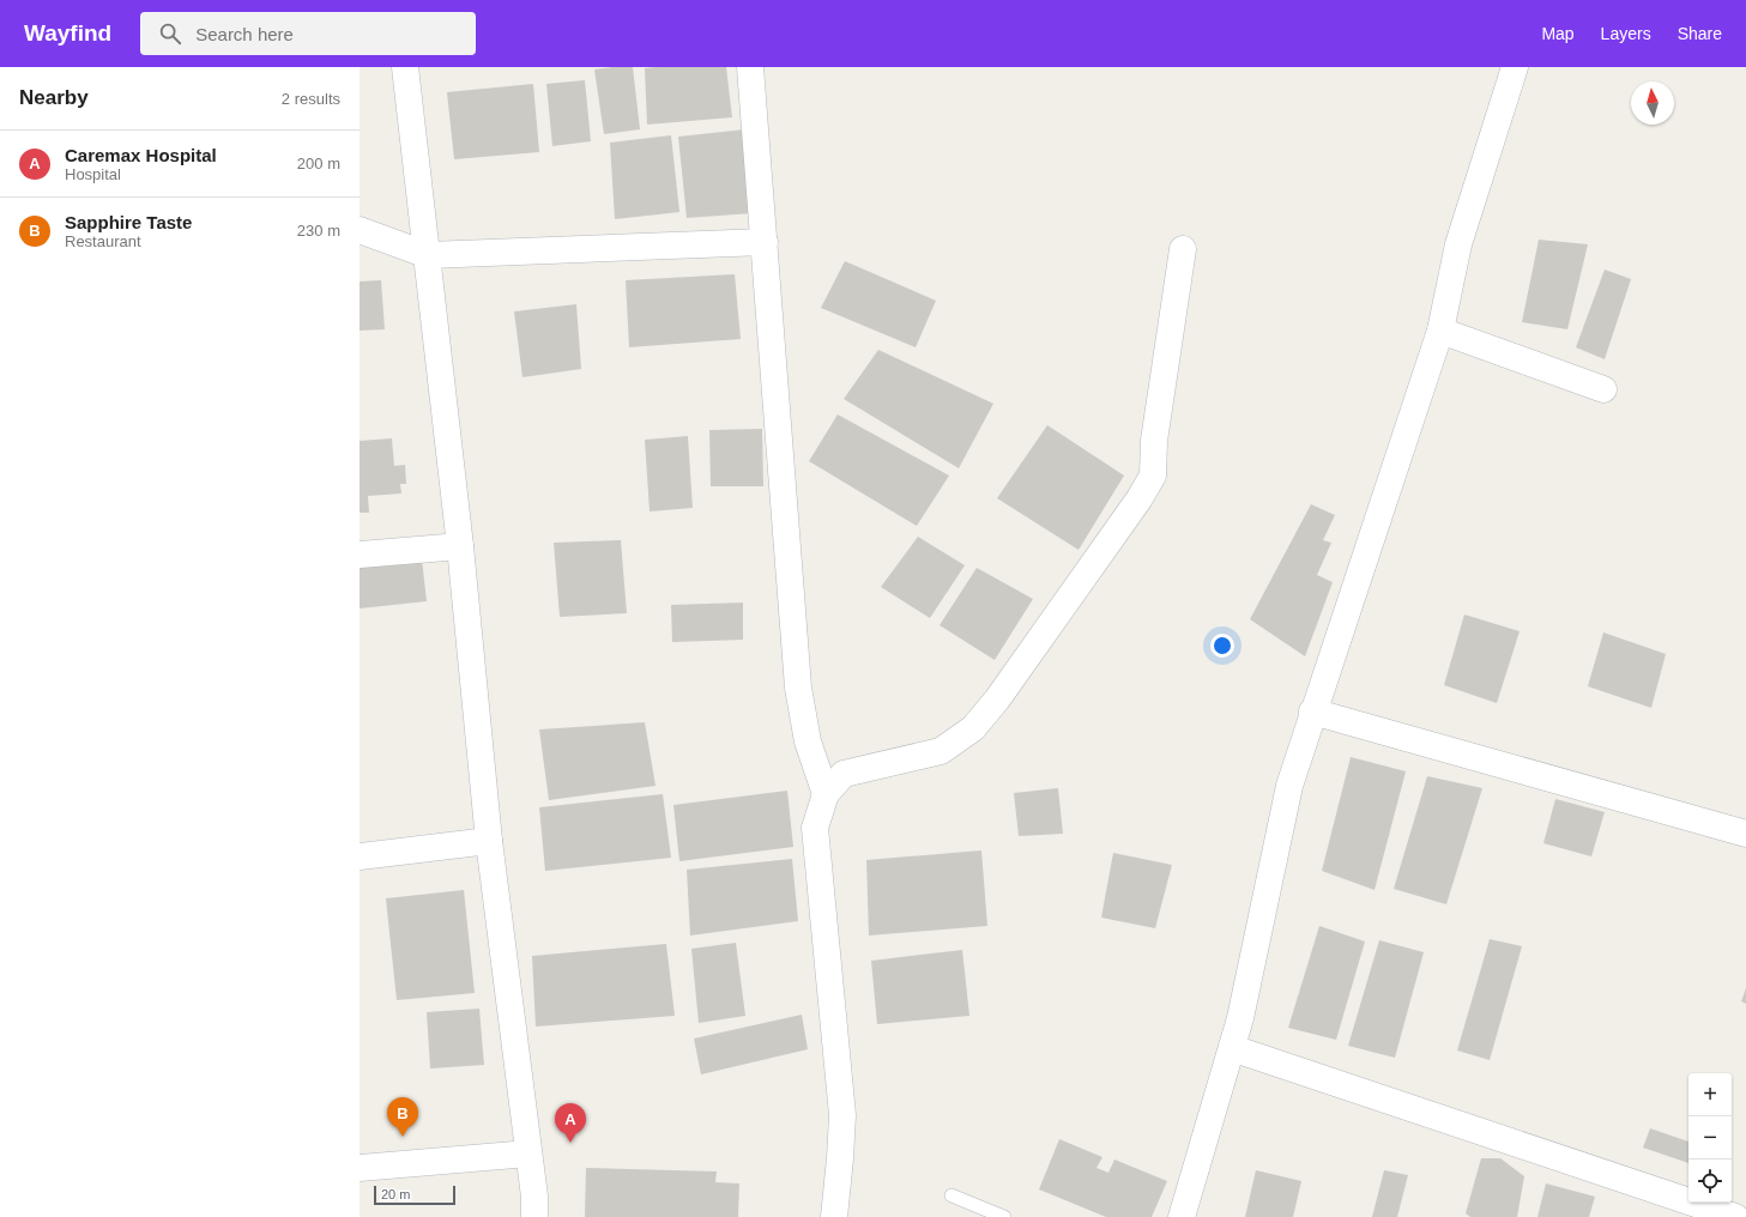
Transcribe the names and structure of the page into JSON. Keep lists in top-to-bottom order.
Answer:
{
  "scale_bar": "20 m",
  "north": "top",
  "page": {
    "header": "Wayfind",
    "search": "Search here",
    "nav": ["Map", "Layers", "Share"],
    "heading": ["Nearby", "2 results"],
    "list": [
      {
        "mark": "A",
        "name": "Caremax Hospital",
        "note": "Hospital",
        "value": "200 m"
      },
      {
        "mark": "B",
        "name": "Sapphire Taste",
        "note": "Restaurant",
        "value": "230 m"
      }
    ],
    "map_buttons": ["+", "−"],
    "pins": ["B", "A"],
    "scale": "20 m"
  }
}
